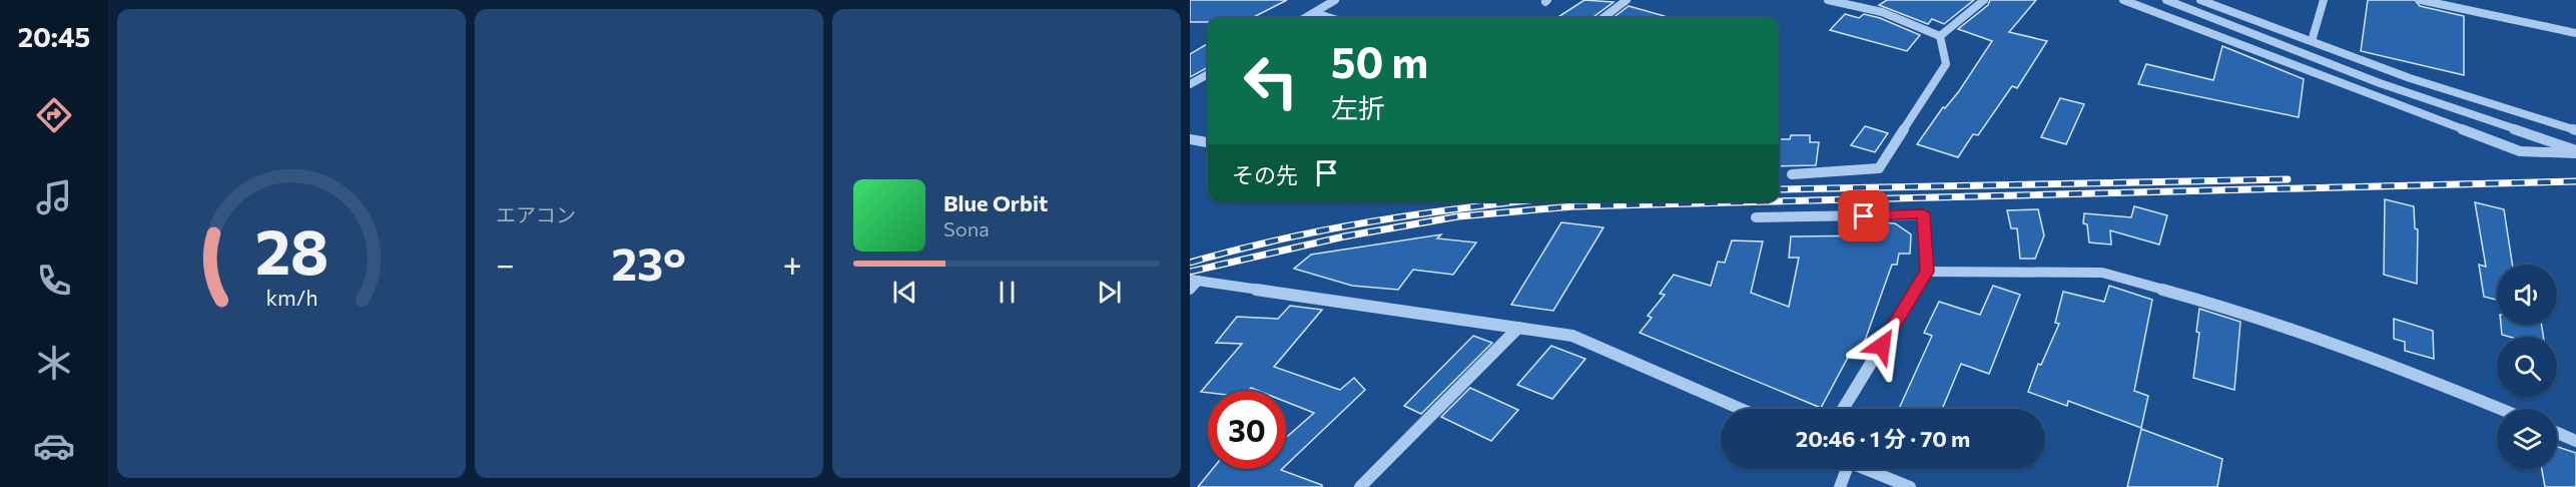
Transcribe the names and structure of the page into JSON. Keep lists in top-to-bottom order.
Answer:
{
  "page": {
    "tabs": "20:45",
    "tile": "エアコン",
    "turn": ["50 m", "左折"],
    "then": "その先",
    "song": ["Blue Orbit", "Sona"],
    "heat": ["−", "23°", "+"],
    "limit": "30",
    "trip": "20:46 · 1 分 · 70 m",
    "gauge": ["28", "km/h"]
  }
}
